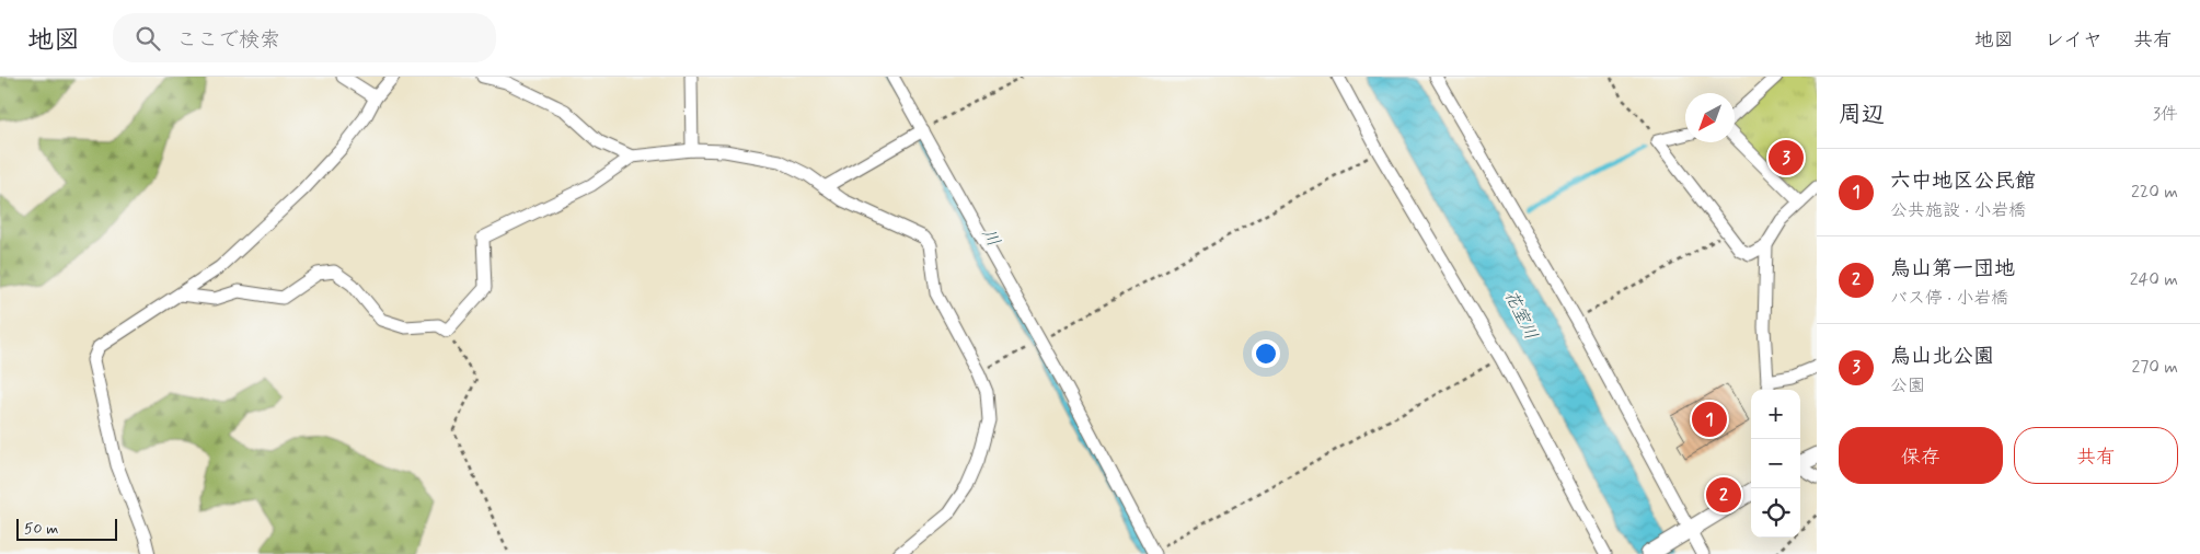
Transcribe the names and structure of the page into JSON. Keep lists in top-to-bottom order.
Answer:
{
  "water": ["川", "花室川"],
  "scale_bar": "50 m",
  "north": "bottom left",
  "page": {
    "header": "地図",
    "search": "ここで検索",
    "nav": ["地図", "レイヤ", "共有"],
    "heading": ["周辺", "3件"],
    "pins": ["3", "1", "2"],
    "list": [
      {
        "mark": "1",
        "name": "六中地区公民館",
        "note": "公共施設 · 小岩橋",
        "value": "220 m"
      },
      {
        "mark": "2",
        "name": "烏山第一団地",
        "note": "バス停 · 小岩橋",
        "value": "240 m"
      },
      {
        "mark": "3",
        "name": "烏山北公園",
        "note": "公園",
        "value": "270 m"
      }
    ],
    "map_buttons": ["+", "−"],
    "buttons": ["保存", "共有"],
    "scale": "50 m"
  }
}
